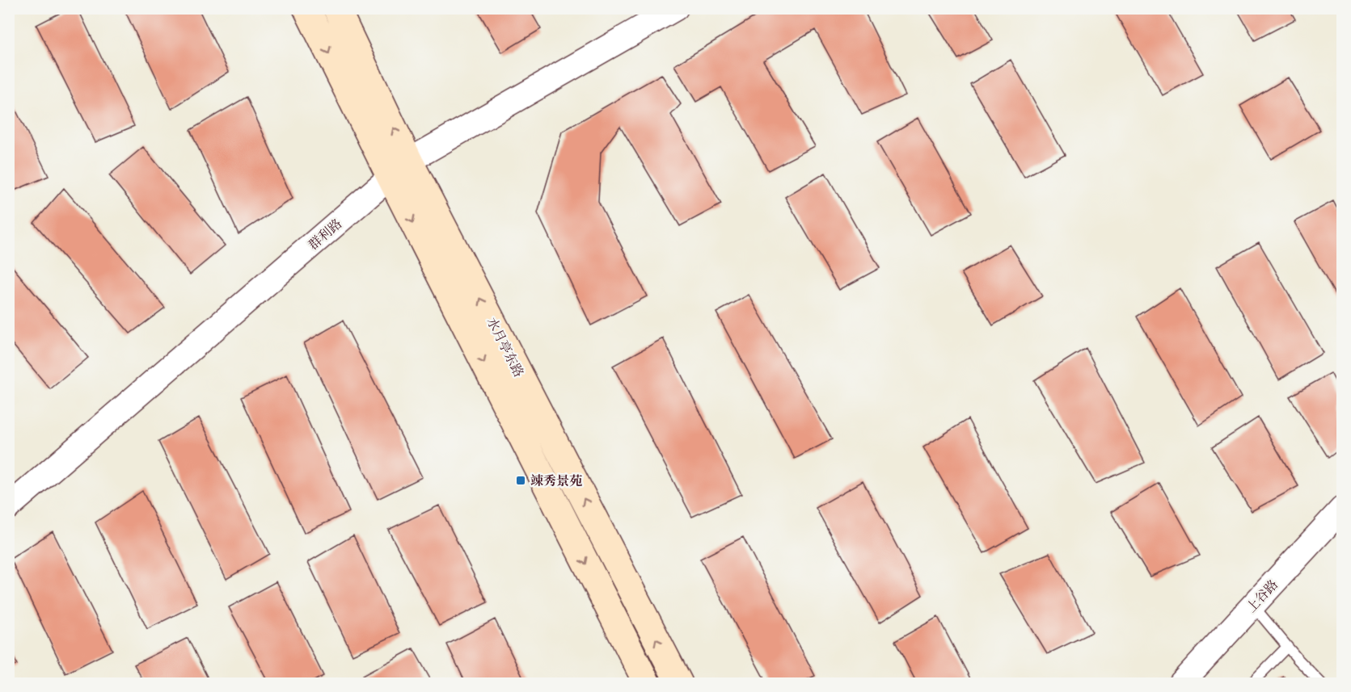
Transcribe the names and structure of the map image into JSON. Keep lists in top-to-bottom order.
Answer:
{
  "streets": {
    "main road": ["水月亭东路"],
    "street": ["群利路", "上谷路"]
  },
  "crossings": [
    ["群利路", "水月亭东路"]
  ],
  "places": {
    "transit": ["竦秀景苑"]
  }
}
